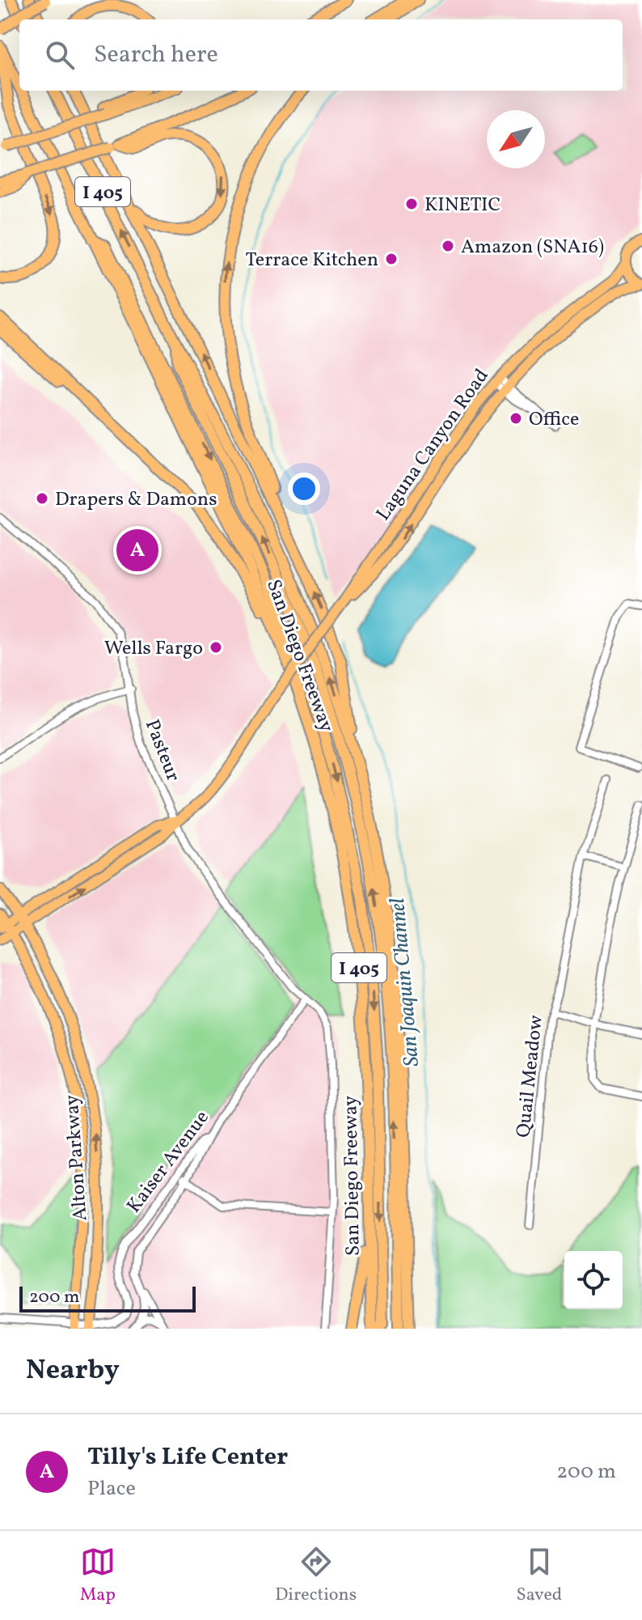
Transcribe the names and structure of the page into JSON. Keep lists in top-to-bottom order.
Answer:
{
  "streets": {
    "highway": ["I 405", "San Diego Freeway"],
    "main road": ["Laguna Canyon Road", "Alton Parkway"],
    "street": ["Pasteur", "Quail Meadow", "Kaiser Avenue"]
  },
  "crossings": [
    ["Laguna Canyon Road", "Pasteur"],
    ["Laguna Canyon Road", "Alton Parkway"],
    ["Pasteur", "Kaiser Avenue"],
    ["Alton Parkway", "Kaiser Avenue"]
  ],
  "water": ["San Joaquin Channel"],
  "places": [
    "KINETIC",
    "Amazon (SNA16)",
    "Terrace Kitchen",
    "Office",
    "Drapers & Damons",
    "Wells Fargo"
  ],
  "scale_bar": "200 m",
  "north": "bottom left",
  "page": {
    "search": "Search here",
    "pins": "A",
    "scale": "200 m",
    "heading": "Nearby",
    "list": [
      {
        "mark": "A",
        "name": "Tilly's Life Center",
        "note": "Place",
        "value": "200 m"
      }
    ],
    "nav": ["Map", "Directions", "Saved"]
  }
}
